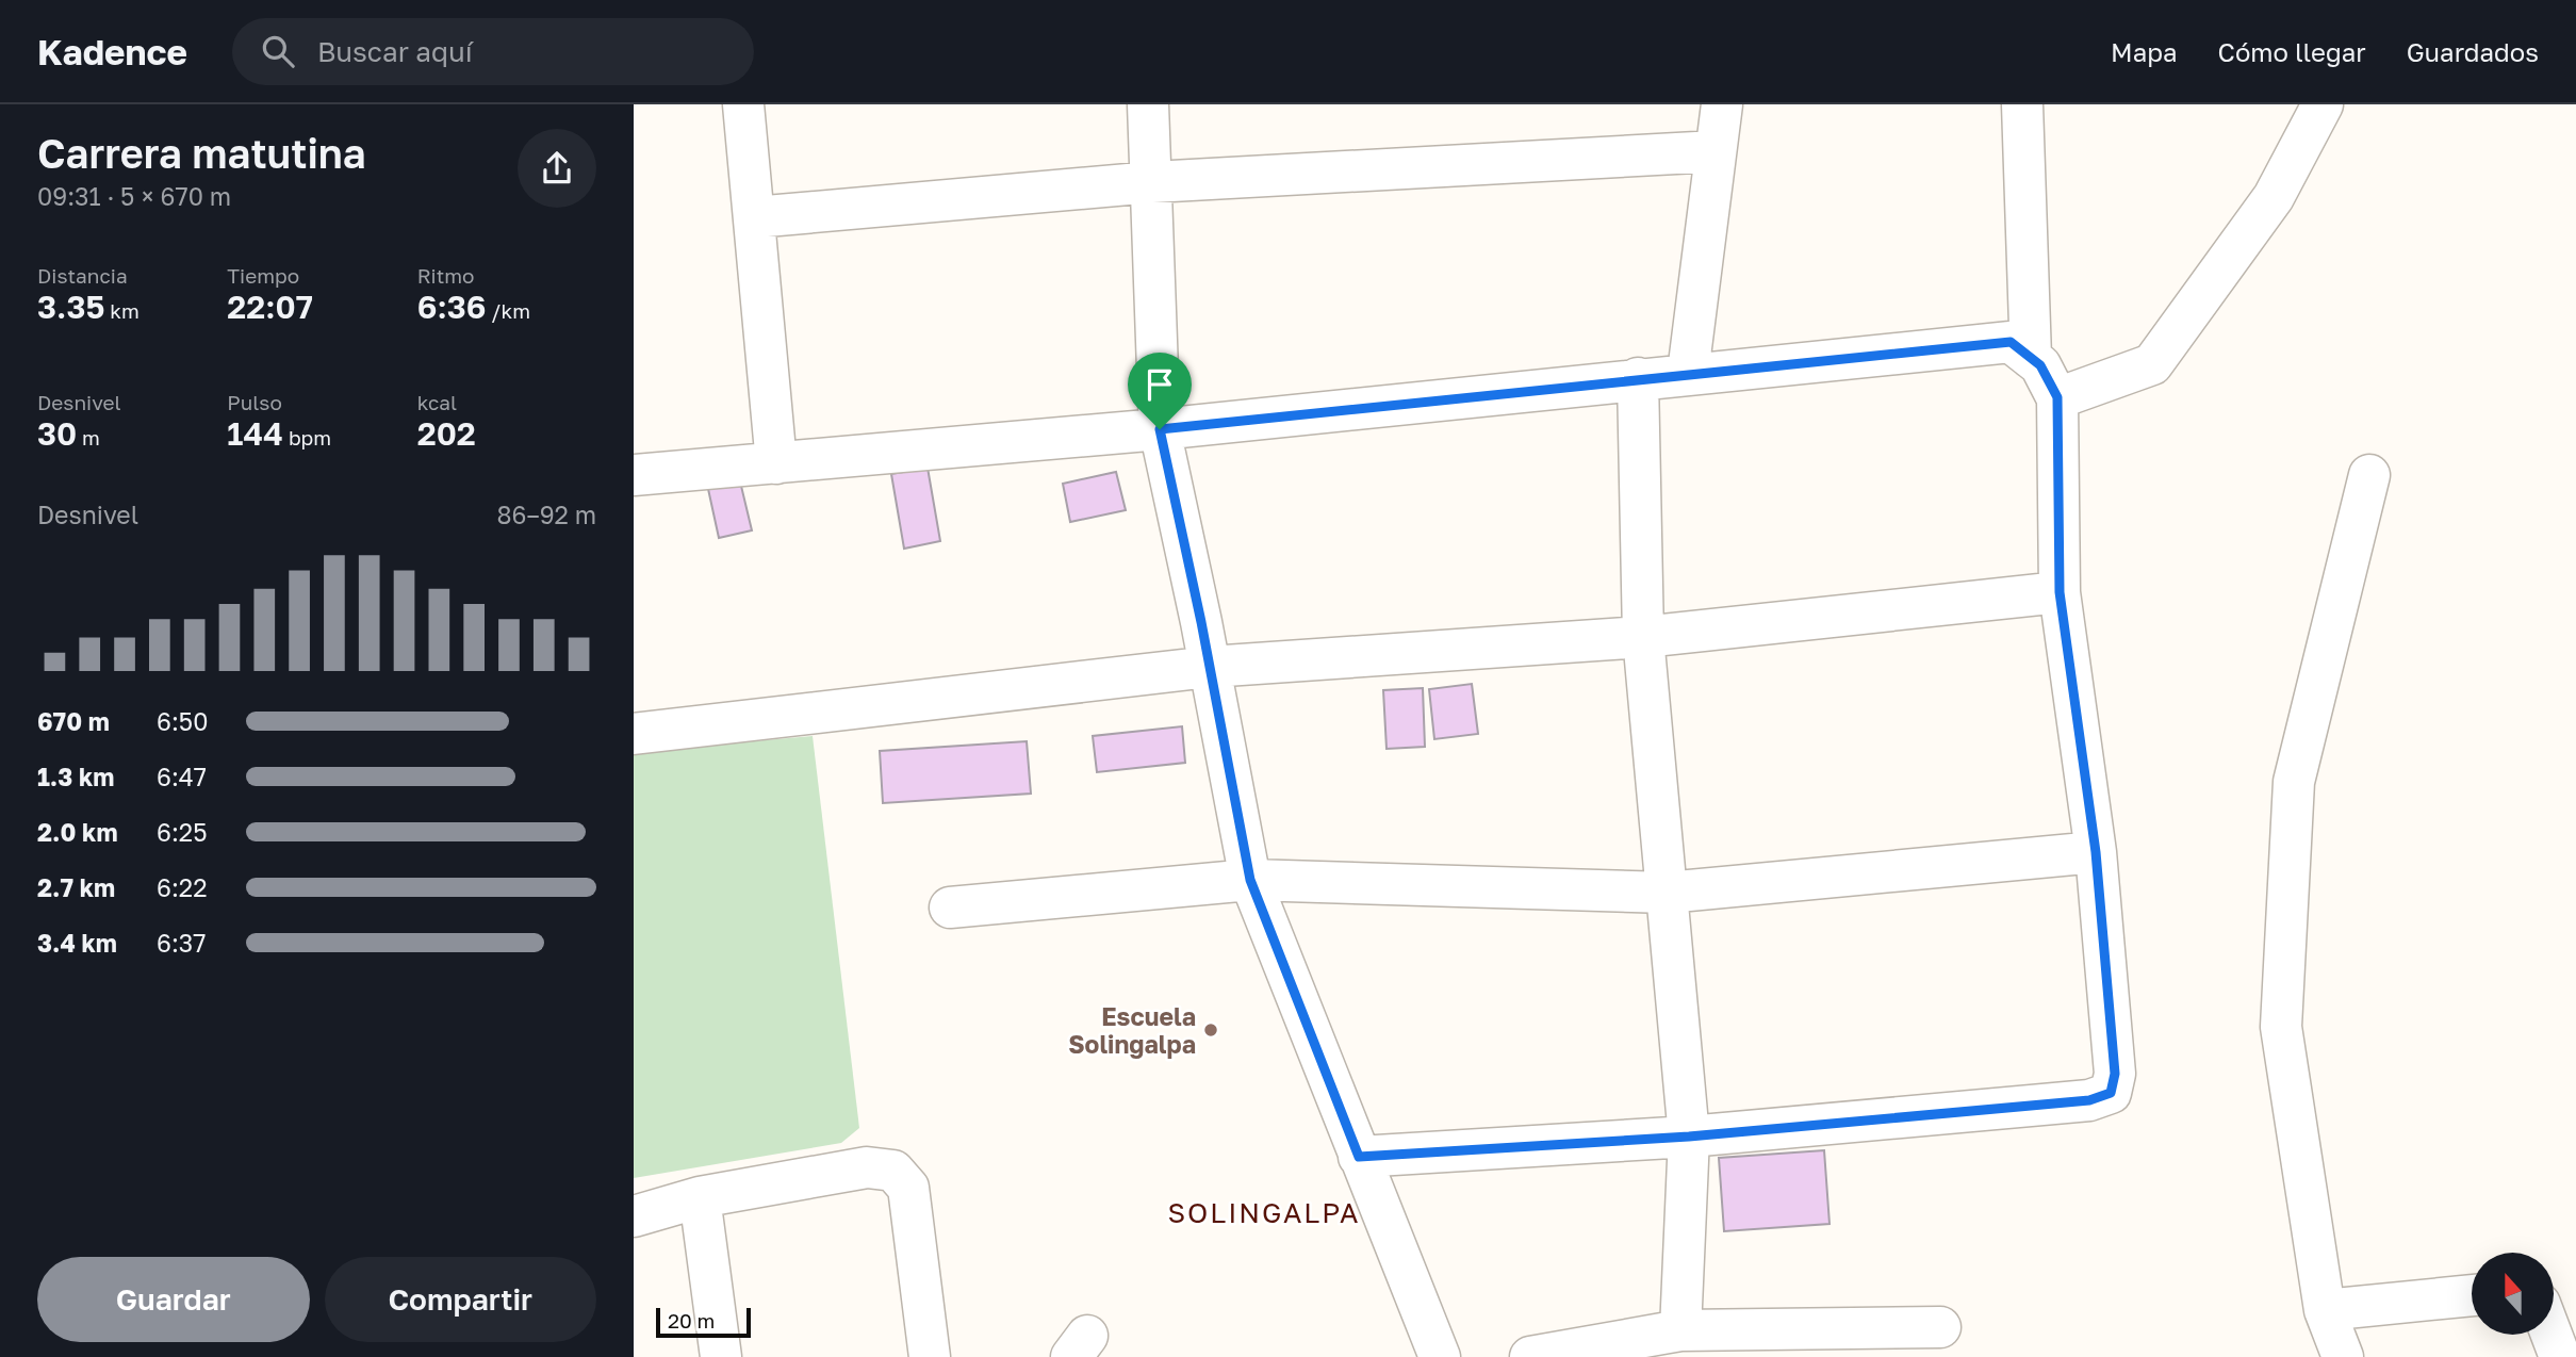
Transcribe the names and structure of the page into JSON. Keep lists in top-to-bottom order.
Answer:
{
  "districts": ["SOLINGALPA"],
  "places": ["Escuela Solingalpa"],
  "scale_bar": "20 m",
  "north": "top",
  "page": {
    "header": "Kadence",
    "search": "Buscar aquí",
    "nav": ["Mapa", "Cómo llegar", "Guardados"],
    "heading": ["Carrera matutina", "09:31 · 5 × 670 m"],
    "stats": [
      ["Distancia", "3.35 km"],
      ["Tiempo", "22:07"],
      ["Ritmo", "6:36 /km"],
      ["Desnivel", "30 m"],
      ["Pulso", "144 bpm"],
      ["kcal", "202"]
    ],
    "chart": ["Desnivel", "86–92 m"],
    "list": [
      {
        "name": "670 m",
        "note": "6:50"
      },
      {
        "name": "1.3 km",
        "note": "6:47"
      },
      {
        "name": "2.0 km",
        "note": "6:25"
      },
      {
        "name": "2.7 km",
        "note": "6:22"
      },
      {
        "name": "3.4 km",
        "note": "6:37"
      }
    ],
    "buttons": ["Guardar", "Compartir"],
    "scale": "20 m"
  }
}
